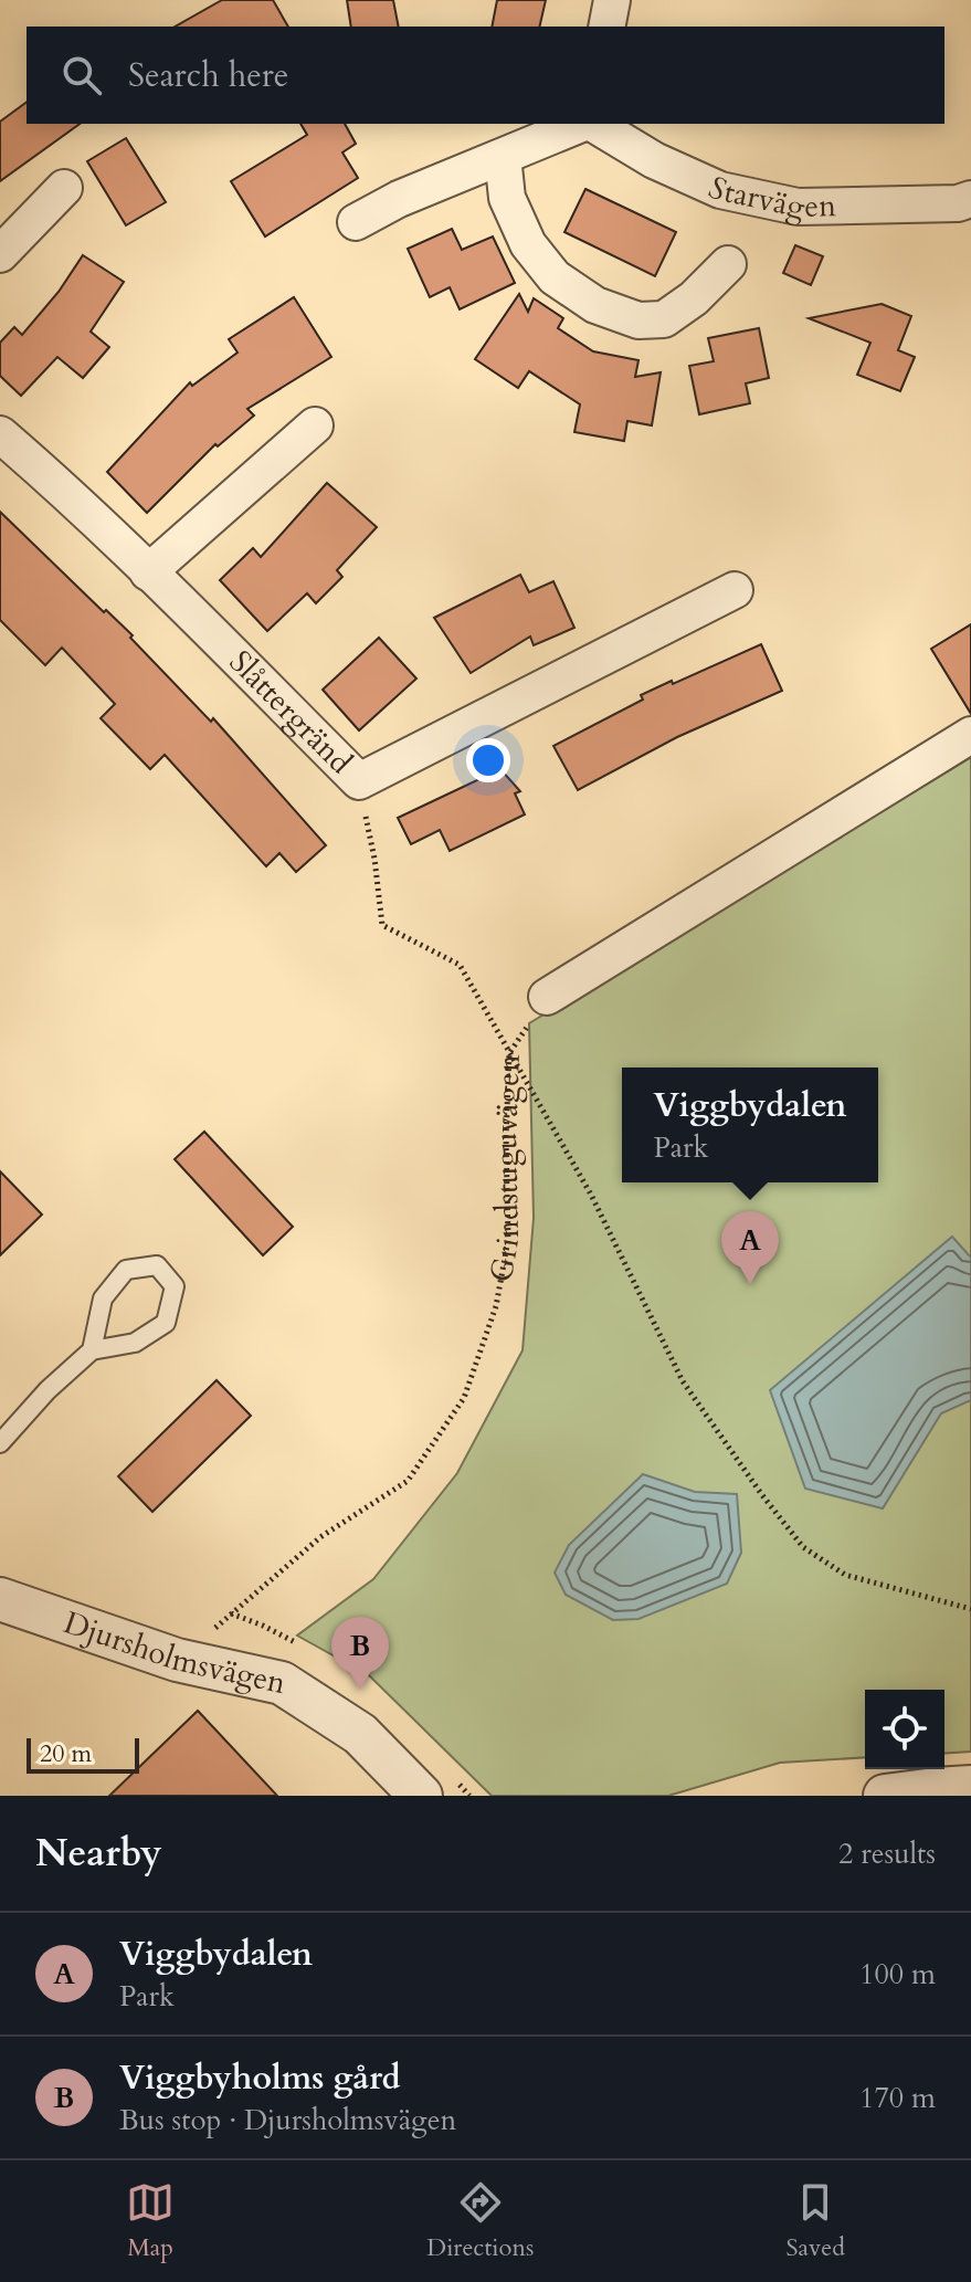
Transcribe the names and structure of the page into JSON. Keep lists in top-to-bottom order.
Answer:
{
  "streets": {
    "street": ["Starvägen", "Slåttergränd", "Djursholmsvägen"],
    "path": ["Grindstuguvägen"]
  },
  "crossings": [
    ["Grindstuguvägen", "Djursholmsvägen"]
  ],
  "scale_bar": "20 m",
  "page": {
    "search": "Search here",
    "popup": ["Viggbydalen", "Park"],
    "pins": ["A", "B"],
    "scale": "20 m",
    "heading": ["Nearby", "2 results"],
    "list": [
      {
        "mark": "A",
        "name": "Viggbydalen",
        "note": "Park",
        "value": "100 m"
      },
      {
        "mark": "B",
        "name": "Viggbyholms gård",
        "note": "Bus stop · Djursholmsvägen",
        "value": "170 m"
      }
    ],
    "nav": ["Map", "Directions", "Saved"]
  }
}
